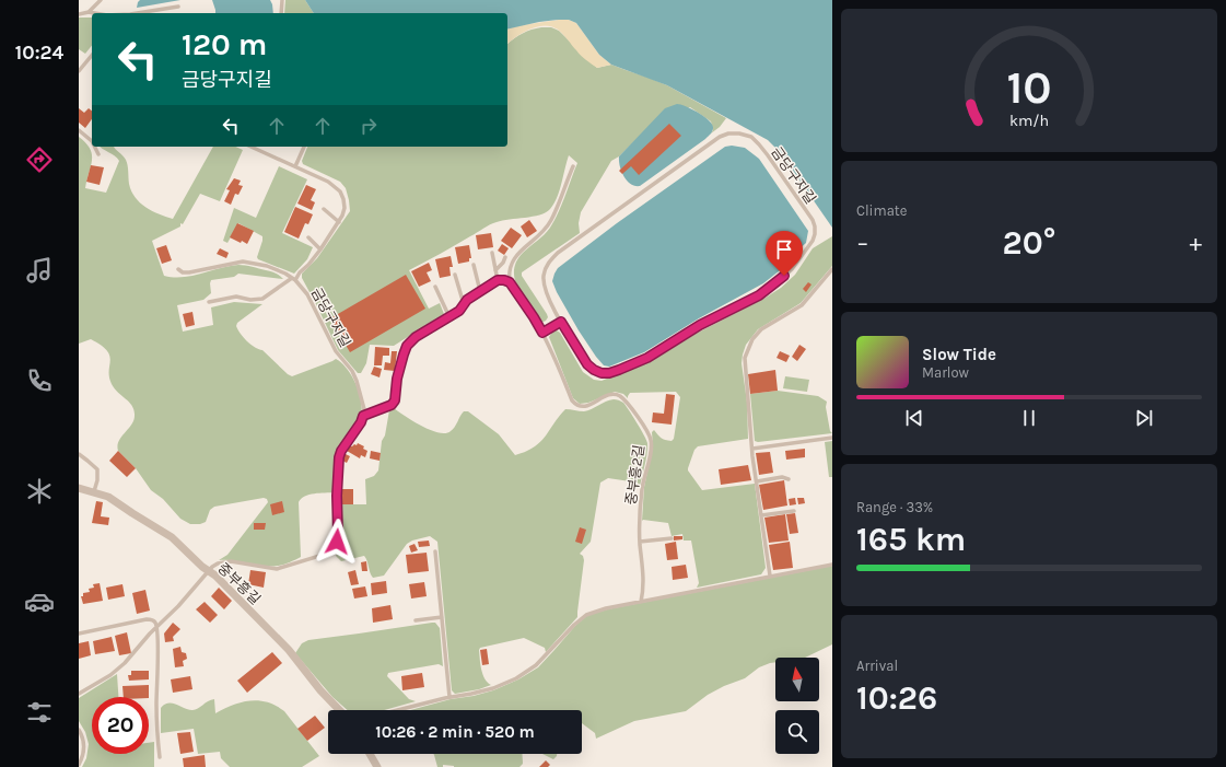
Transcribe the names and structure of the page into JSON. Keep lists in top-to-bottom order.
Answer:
{
  "streets": {
    "street": ["중부흥길"],
    "lane": ["금당구지길", "중부흥2길"]
  },
  "north": "top",
  "page": {
    "tabs": "10:24",
    "turn": ["120 m", "금당구지길"],
    "tile": [
      "Climate",
      ["Range · 33%", "165 km"],
      ["Arrival", "10:26"]
    ],
    "heat": ["−", "20°", "+"],
    "song": ["Slow Tide", "Marlow"],
    "limit": "20",
    "trip": "10:26 · 2 min · 520 m",
    "gauge": ["10", "km/h"]
  }
}
